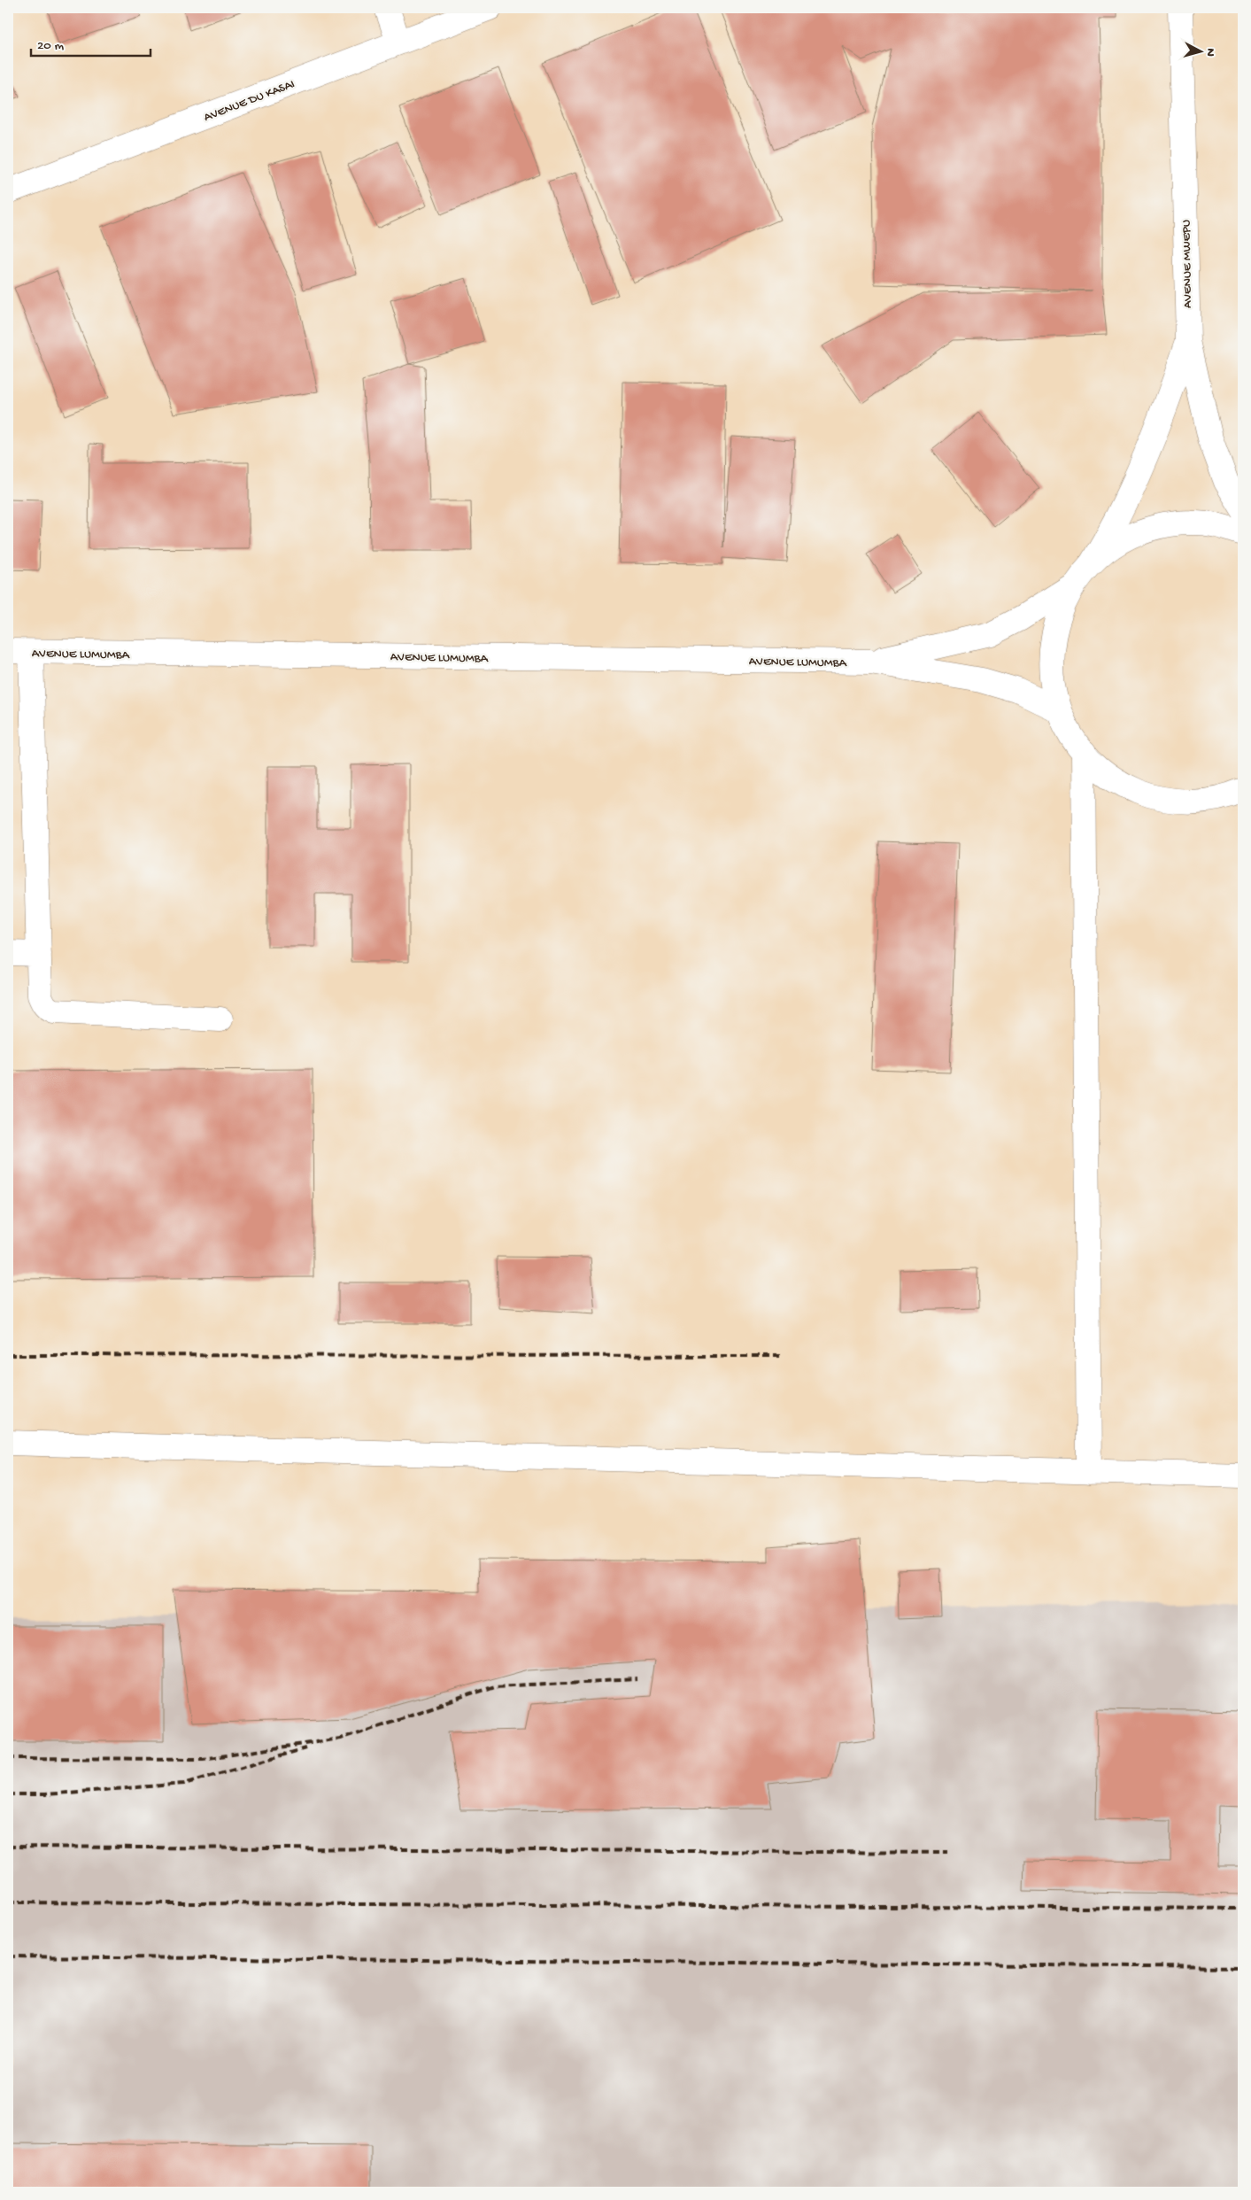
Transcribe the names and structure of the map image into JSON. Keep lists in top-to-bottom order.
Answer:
{
  "streets": {
    "main road": ["AVENUE DU KASAI", "AVENUE MWEPU", "AVENUE LUMUMBA"]
  },
  "scale_bar": "20 m",
  "north": "right"
}
